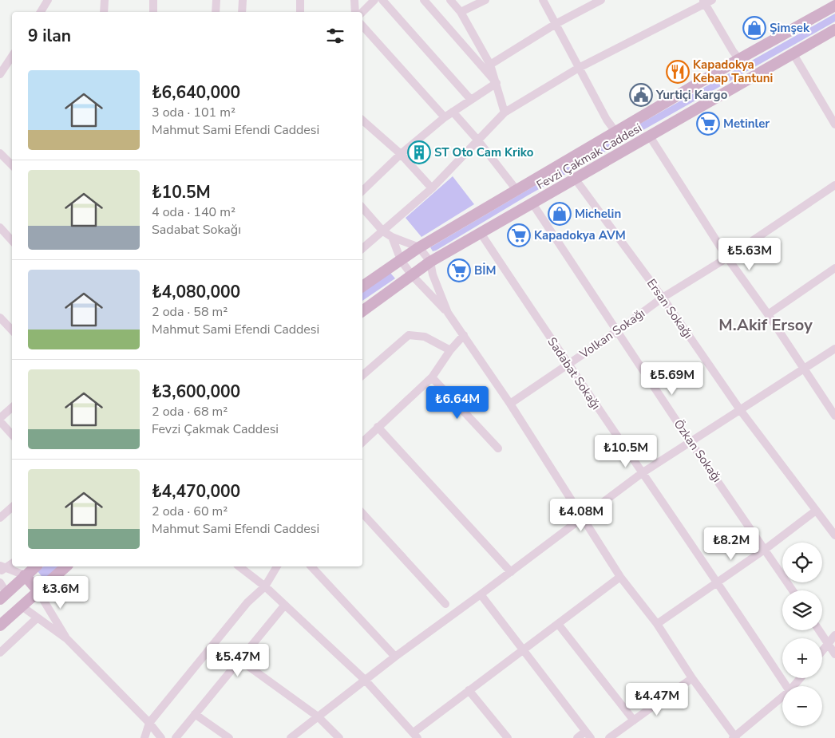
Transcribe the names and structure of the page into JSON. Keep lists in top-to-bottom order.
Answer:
{
  "streets": {
    "main road": ["Fevzi Çakmak Caddesi"],
    "street": [
      "Ersan Sokağı",
      "Volkan Sokağı",
      "Sadabat Sokağı",
      "Özkan Sokağı"
    ]
  },
  "crossings": [
    ["Fevzi Çakmak Caddesi", "Ersan Sokağı"],
    ["Fevzi Çakmak Caddesi", "Sadabat Sokağı"],
    ["Fevzi Çakmak Caddesi", "Özkan Sokağı"],
    ["Ersan Sokağı", "Volkan Sokağı"],
    ["Volkan Sokağı", "Sadabat Sokağı"],
    ["Volkan Sokağı", "Özkan Sokağı"]
  ],
  "districts": ["M.Akif Ersoy"],
  "places": {
    "shop": ["Şimşek", "Michelin"],
    "restaurant": ["Kapadokya Kebap Tantuni"],
    "public building": ["Yurtiçi Kargo"],
    "supermarket": ["Metinler", "Kapadokya AVM", "BİM"],
    "building": ["ST Oto Cam Kriko"]
  },
  "page": {
    "heading": "9 ilan",
    "list": [
      {
        "name": "₺6,640,000",
        "note": "3 oda · 101 m² · Mahmut Sami Efendi Caddesi"
      },
      {
        "name": "₺10.5M",
        "note": "4 oda · 140 m² · Sadabat Sokağı"
      },
      {
        "name": "₺4,080,000",
        "note": "2 oda · 58 m² · Mahmut Sami Efendi Caddesi"
      },
      {
        "name": "₺3,600,000",
        "note": "2 oda · 68 m² · Fevzi Çakmak Caddesi"
      },
      {
        "name": "₺4,470,000",
        "note": "2 oda · 60 m² · Mahmut Sami Efendi Caddesi"
      }
    ],
    "price": [
      "₺5.63M",
      "₺5.69M",
      "₺6.64M",
      "₺10.5M",
      "₺4.08M",
      "₺8.2M",
      "₺3.6M",
      "₺5.47M",
      "₺4.47M"
    ],
    "map_buttons": ["+", "−"]
  }
}
